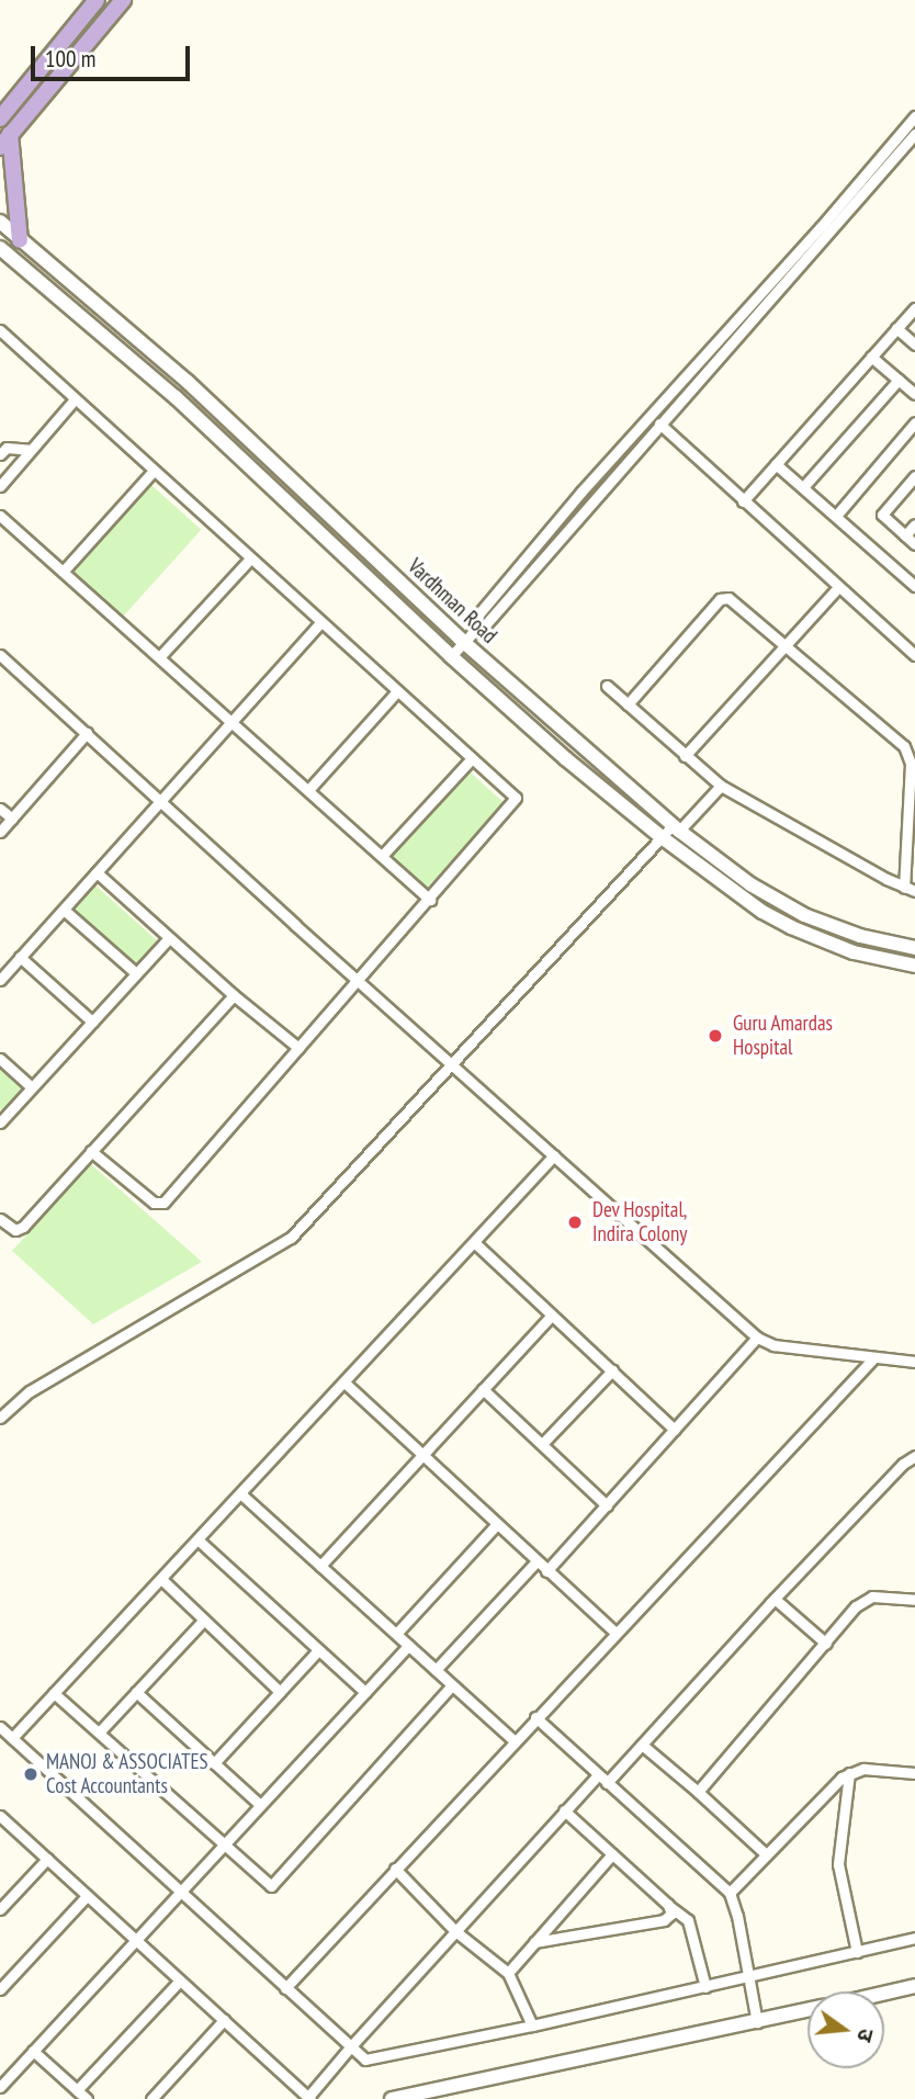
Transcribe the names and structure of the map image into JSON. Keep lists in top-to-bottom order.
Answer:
{
  "streets": {
    "street": ["Vardhman Road"]
  },
  "places": ["Guru Amardas Hospital", "Dev Hospital, Indira Colony", "MANOJ & ASSOCIATES Cost Accountants"],
  "scale_bar": "100 m",
  "north": "right"
}
